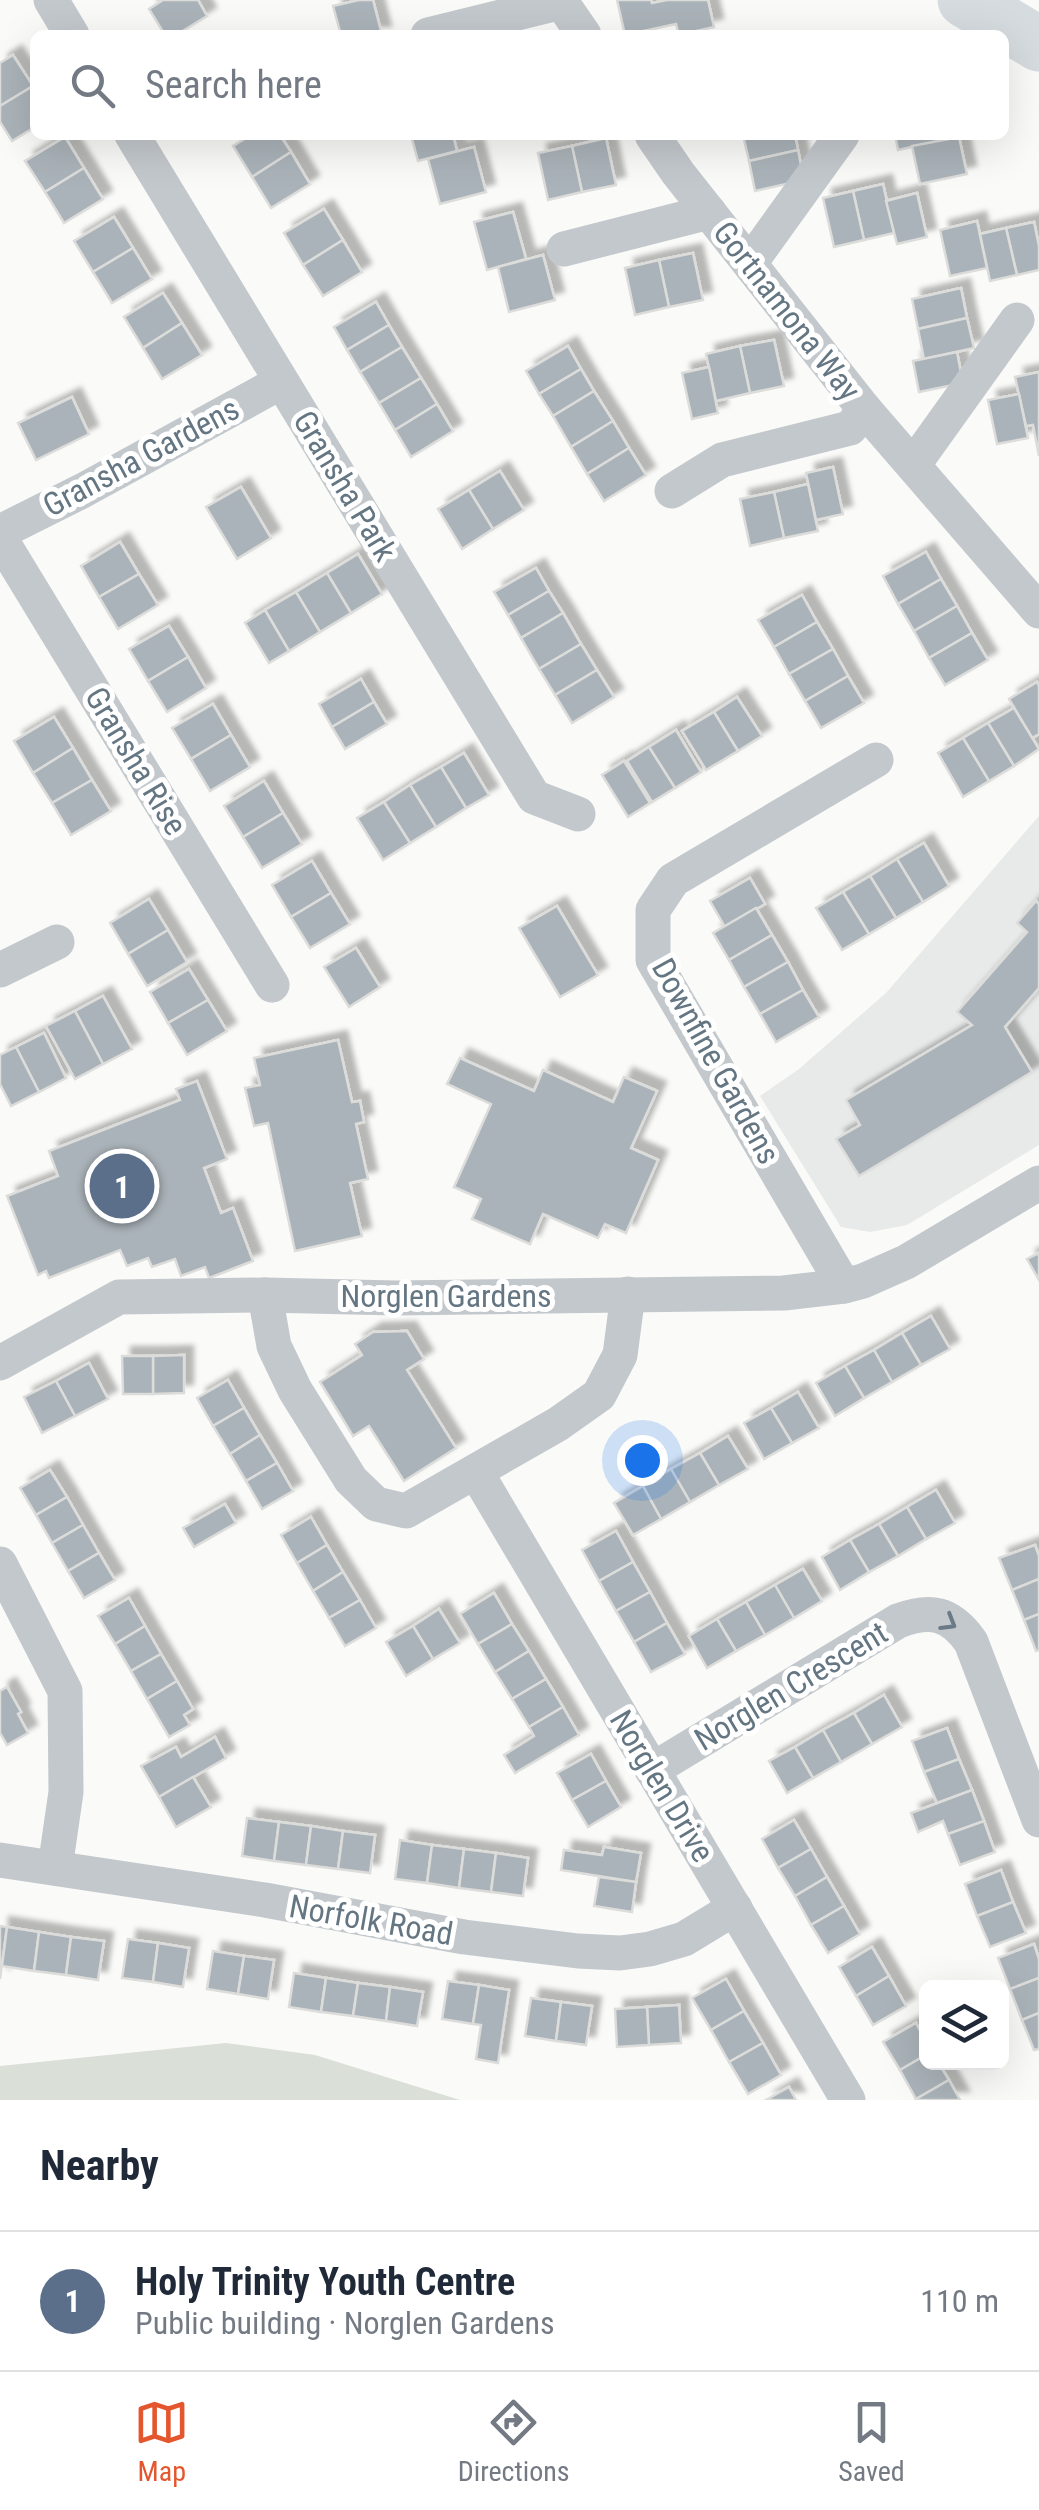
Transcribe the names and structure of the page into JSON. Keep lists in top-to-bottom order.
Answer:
{
  "streets": {
    "street": [
      "Gortnamona Way",
      "Gransha Gardens",
      "Gransha Park",
      "Gransha Rise",
      "Downfine Gardens",
      "Norglen Gardens",
      "Norglen Crescent",
      "Norglen Drive",
      "Norfolk Road"
    ]
  },
  "crossings": [
    ["Gransha Gardens", "Gransha Park"],
    ["Gransha Gardens", "Gransha Rise"],
    ["Downfine Gardens", "Norglen Gardens"],
    ["Norglen Crescent", "Norglen Drive"],
    ["Norglen Drive", "Norfolk Road"]
  ],
  "page": {
    "search": "Search here",
    "pins": "1",
    "heading": "Nearby",
    "list": [
      {
        "mark": "1",
        "name": "Holy Trinity Youth Centre",
        "note": "Public building · Norglen Gardens",
        "value": "110 m"
      }
    ],
    "nav": ["Map", "Directions", "Saved"]
  }
}
